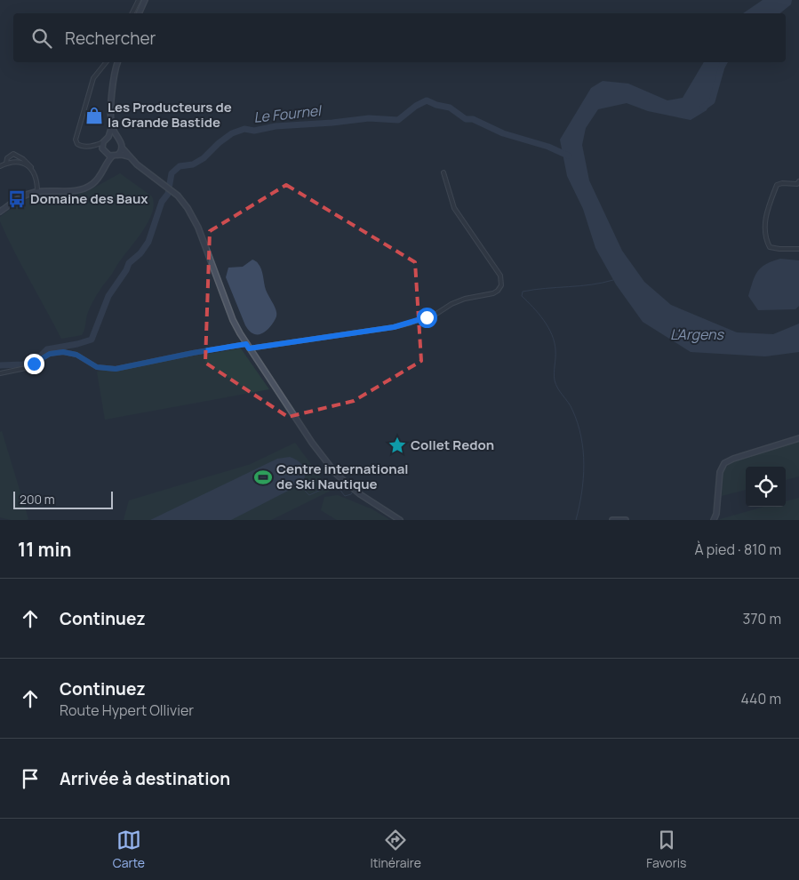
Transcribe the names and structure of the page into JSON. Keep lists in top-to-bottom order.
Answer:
{
  "water": ["Le Fournel", "L'Argens"],
  "places": {
    "shop": ["Les Producteurs de la Grande Bastide"],
    "bus stop": ["Domaine des Baux"],
    "place": ["Collet Redon"],
    "sports": ["Centre international de Ski Nautique"]
  },
  "scale_bar": "200 m",
  "page": {
    "search": "Rechercher",
    "scale": "200 m",
    "heading": ["11 min", "À pied · 810 m"],
    "list": [
      ["Continuez", "370 m"],
      ["Continuez", "Route Hypert Ollivier", "440 m"],
      "Arrivée à destination"
    ],
    "nav": ["Carte", "Itinéraire", "Favoris"]
  }
}
